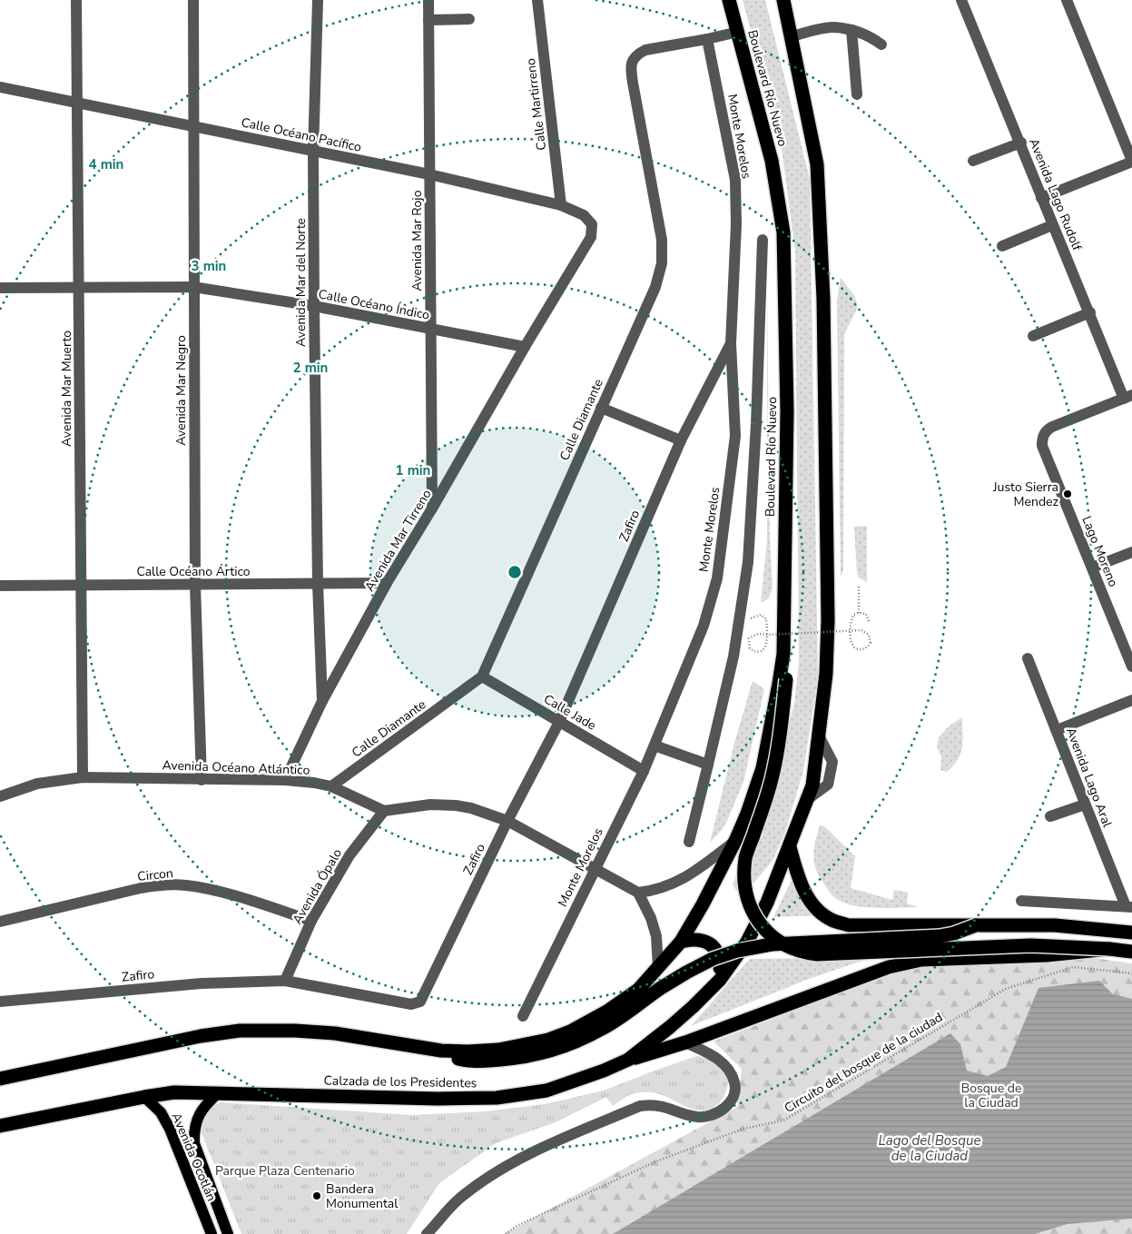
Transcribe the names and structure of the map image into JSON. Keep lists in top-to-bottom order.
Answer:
{
  "streets": {
    "highway": ["Boulevard Río Nuevo", "Calzada de los Presidentes"],
    "main road": ["Avenida Ocotlán"],
    "street": [
      "Calle Martirreno",
      "Calle Océano Pacífico",
      "Monte Morelos",
      "Avenida Lago Rudolf",
      "Avenida Mar Rojo",
      "Avenida Mar del Norte",
      "Calle Océano Índico",
      "Avenida Mar Muerto",
      "Avenida Mar Negro",
      "Calle Diamante",
      "Zafiro",
      "Avenida Mar Tirreno",
      "Lago Moreno",
      "Calle Océano Ártico",
      "Calle Jade",
      "Avenida Océano Atlántico",
      "Avenida Lago Aral",
      "Circon",
      "Avenida Ópalo"
    ],
    "path": ["Circuito del bosque de la ciudad"]
  },
  "crossings": [
    ["Calle Martirreno", "Calle Océano Pacífico"],
    ["Calle Océano Pacífico", "Avenida Mar Rojo"],
    ["Calle Océano Pacífico", "Avenida Mar del Norte"],
    ["Calle Océano Pacífico", "Avenida Mar Muerto"],
    ["Calle Océano Pacífico", "Avenida Mar Negro"],
    ["Calle Océano Pacífico", "Avenida Mar Tirreno"],
    ["Monte Morelos", "Calle Diamante"],
    ["Monte Morelos", "Zafiro"],
    ["Monte Morelos", "Calle Jade"],
    ["Avenida Lago Rudolf", "Lago Moreno"],
    ["Avenida Mar Rojo", "Calle Océano Índico"],
    ["Avenida Mar Rojo", "Avenida Mar Tirreno"],
    ["Avenida Mar del Norte", "Calle Océano Índico"],
    ["Avenida Mar del Norte", "Avenida Mar Tirreno"],
    ["Avenida Mar del Norte", "Calle Océano Ártico"],
    ["Calle Océano Índico", "Avenida Mar Muerto"],
    ["Calle Océano Índico", "Avenida Mar Negro"],
    ["Calle Océano Índico", "Avenida Mar Tirreno"],
    ["Avenida Mar Muerto", "Calle Océano Ártico"],
    ["Avenida Mar Muerto", "Avenida Océano Atlántico"],
    ["Avenida Mar Negro", "Calle Océano Ártico"],
    ["Avenida Mar Negro", "Avenida Océano Atlántico"],
    ["Calle Diamante", "Calle Jade"],
    ["Calle Diamante", "Avenida Océano Atlántico"],
    ["Zafiro", "Calle Jade"],
    ["Zafiro", "Avenida Ópalo"],
    ["Avenida Mar Tirreno", "Calle Océano Ártico"],
    ["Avenida Mar Tirreno", "Avenida Océano Atlántico"],
    ["Avenida Océano Atlántico", "Avenida Ópalo"],
    ["Circon", "Avenida Ópalo"],
    ["Calzada de los Presidentes", "Avenida Ocotlán"]
  ],
  "water": ["Lago del Bosque de la Ciudad"],
  "parks": ["Bosque de la Ciudad", "Parque Plaza Centenario"],
  "places": ["Justo Sierra Mendez", "Bandera Monumental"],
  "rings": [
    "4 min",
    "3 min",
    "2 min",
    "1 min"
  ]
}
